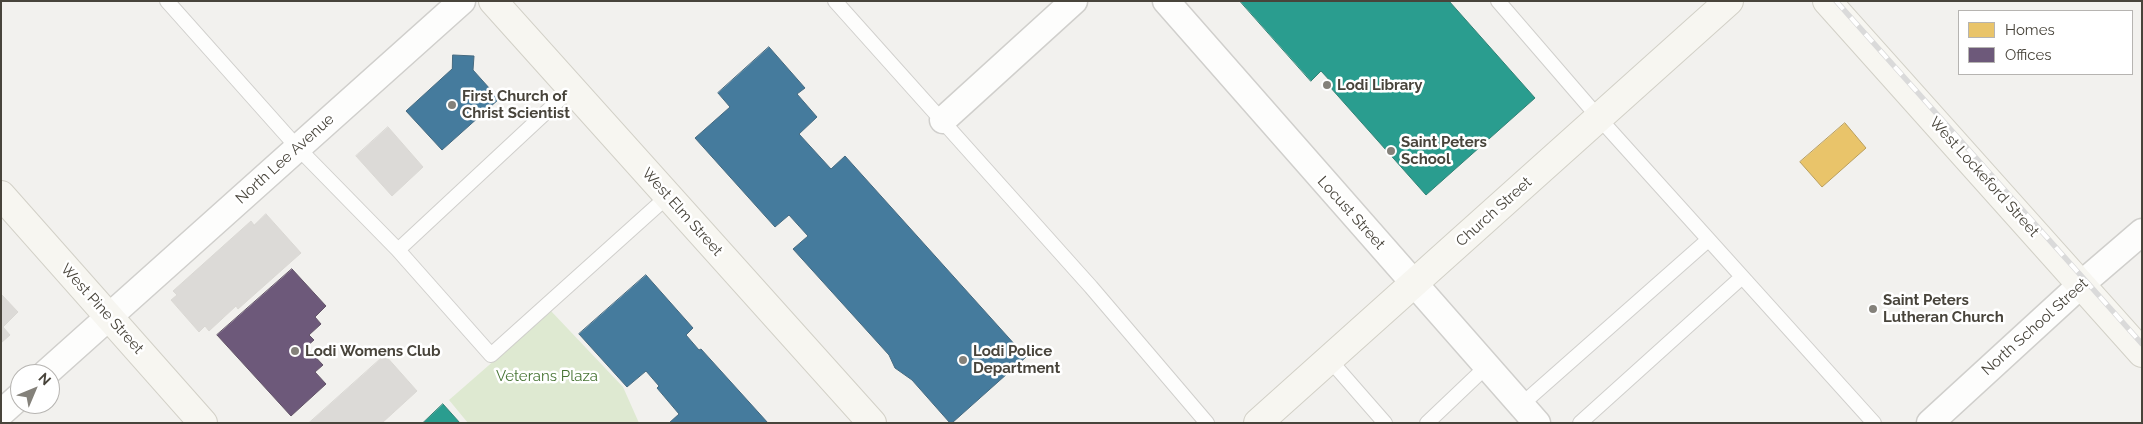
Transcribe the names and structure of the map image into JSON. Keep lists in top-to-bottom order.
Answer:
{
  "streets": {
    "street": [
      "North Lee Avenue",
      "West Lockeford Street",
      "West Elm Street",
      "Church Street",
      "Locust Street",
      "West Pine Street",
      "North School Street"
    ]
  },
  "crossings": [
    ["North Lee Avenue", "West Pine Street"],
    ["West Lockeford Street", "North School Street"],
    ["Church Street", "Locust Street"]
  ],
  "parks": ["Veterans Plaza"],
  "places": [
    "Lodi Library",
    "First Church of Christ Scientist",
    "Saint Peters School",
    "Saint Peters Lutheran Church",
    "Lodi Womens Club",
    "Lodi Police Department"
  ],
  "legend": ["Homes", "Offices"],
  "north": "top right"
}
